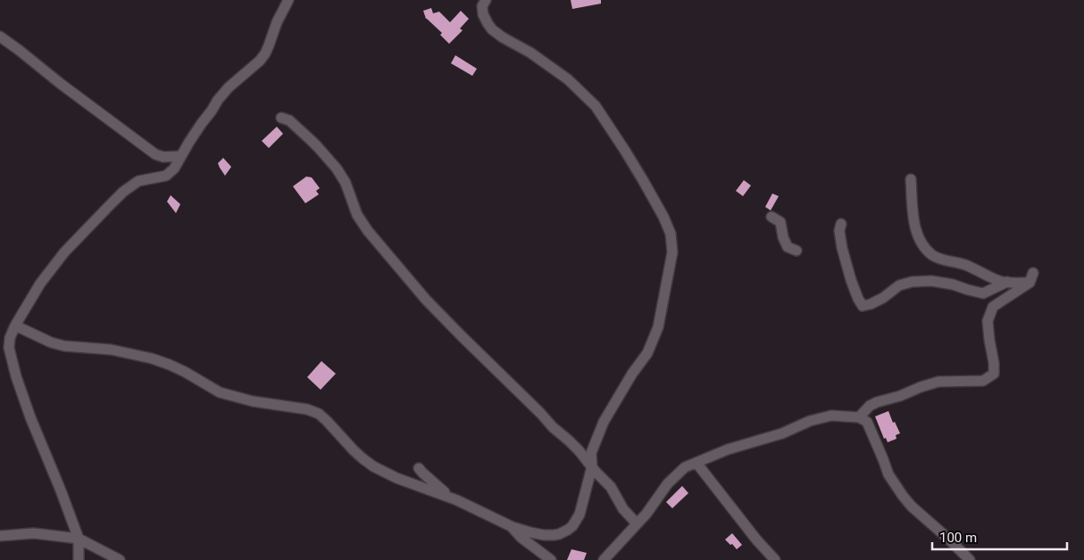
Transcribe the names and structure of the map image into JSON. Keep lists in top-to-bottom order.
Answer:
{
  "scale_bar": "100 m"
}
